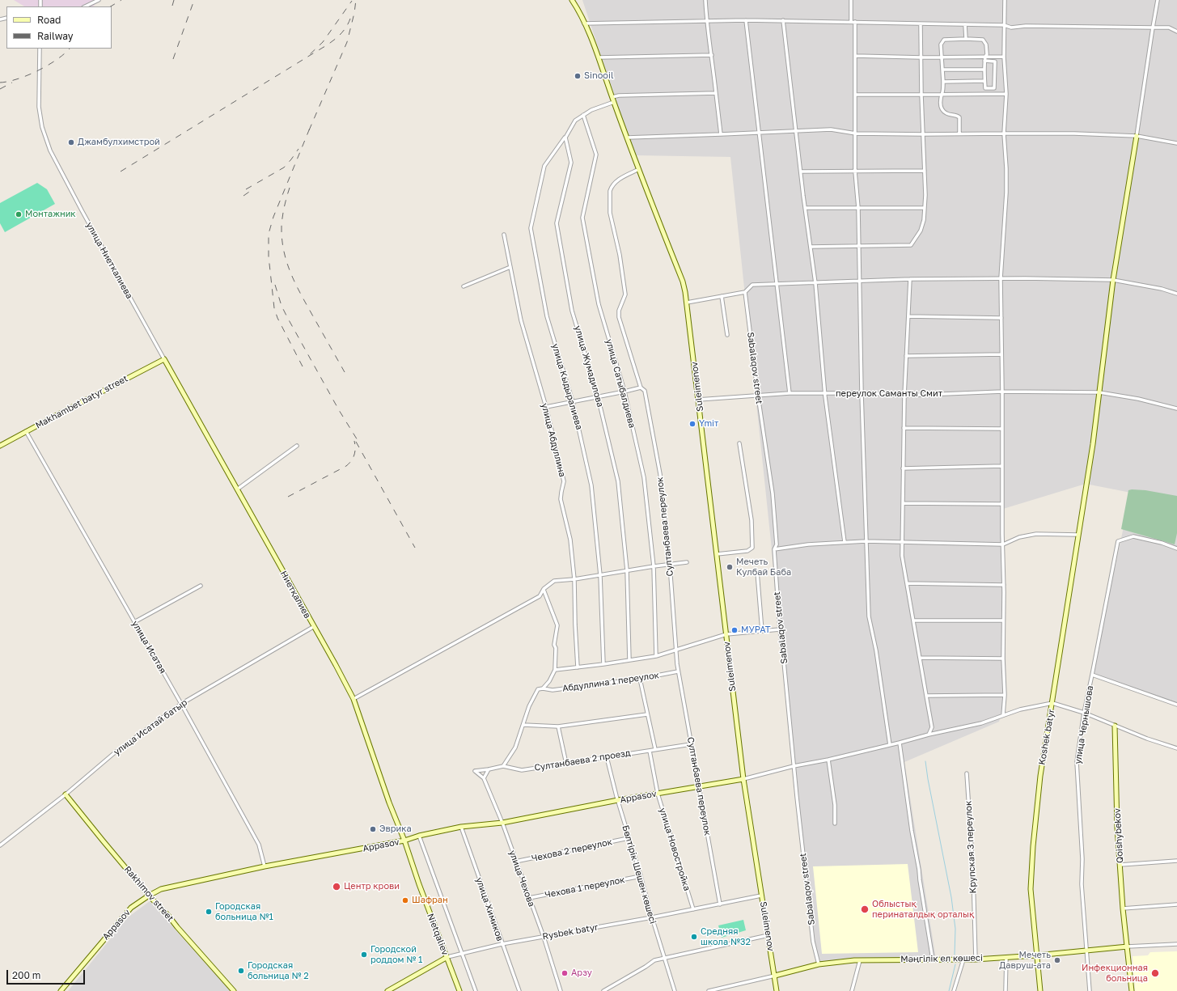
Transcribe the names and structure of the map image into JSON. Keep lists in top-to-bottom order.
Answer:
{
  "streets": {
    "street": [
      "улица Ниеткалиева",
      "улица Жумадилова",
      "Sabalaqov street",
      "улица Сатыбалдиева",
      "улица Кыдыралиева",
      "Suleimenov",
      "переулок Саманты Смит",
      "Makhambet batyr street",
      "улица Абдуллина",
      "Султанбаева переулок",
      "Ниетқалиев",
      "улица Исатая",
      "Абдуллина 1 переулок",
      "улица Чернышова",
      "улица Исатай батыр",
      "Koshek batyr",
      "Султанбаева 2 проезд",
      "Appasov",
      "Qoishybekov",
      "Крупская 3 переулок",
      "улица Новостройка",
      "Чехова 2 переулок",
      "Бөлтірік Шешен көшесі",
      "улица Чехова",
      "Чехова 1 переулок",
      "Rakhimov street",
      "улица Химиков",
      "Rysbek batyr",
      "Nietqaliev",
      "Мәңгілік ел көшесі"
    ]
  },
  "crossings": [
    ["улица Ниеткалиева", "Makhambet batyr street"],
    ["улица Ниеткалиева", "Ниетқалиев"],
    ["улица Жумадилова", "улица Кыдыралиева"],
    ["Sabalaqov street", "переулок Саманты Смит"],
    ["Sabalaqov street", "Мәңгілік ел көшесі"],
    ["Suleimenov", "переулок Саманты Смит"],
    ["Suleimenov", "Султанбаева переулок"],
    ["Suleimenov", "Appasov"],
    ["Suleimenov", "Rysbek batyr"],
    ["Suleimenov", "Мәңгілік ел көшесі"],
    ["переулок Саманты Смит", "Koshek batyr"],
    ["Makhambet batyr street", "Ниетқалиев"],
    ["Makhambet batyr street", "улица Исатая"],
    ["Султанбаева переулок", "Абдуллина 1 переулок"],
    ["Султанбаева переулок", "Султанбаева 2 проезд"],
    ["Султанбаева переулок", "Appasov"],
    ["Султанбаева переулок", "Rysbek batyr"],
    ["Ниетқалиев", "улица Исатай батыр"],
    ["Ниетқалиев", "Appasov"],
    ["Ниетқалиев", "Nietqaliev"],
    ["улица Исатая", "улица Исатай батыр"],
    ["улица Исатая", "Appasov"],
    ["улица Чернышова", "Мәңгілік ел көшесі"],
    ["улица Исатай батыр", "Rakhimov street"],
    ["Koshek batyr", "Мәңгілік ел көшесі"],
    ["Султанбаева 2 проезд", "улица Новостройка"],
    ["Султанбаева 2 проезд", "Бөлтірік Шешен көшесі"],
    ["Султанбаева 2 проезд", "улица Чехова"],
    ["Appasov", "улица Новостройка"],
    ["Appasov", "Бөлтірік Шешен көшесі"],
    ["Appasov", "улица Чехова"],
    ["Appasov", "Rakhimov street"],
    ["Appasov", "улица Химиков"],
    ["Appasov", "Nietqaliev"],
    ["Qoishybekov", "Мәңгілік ел көшесі"],
    ["Крупская 3 переулок", "Мәңгілік ел көшесі"],
    ["улица Новостройка", "Rysbek batyr"],
    ["Чехова 2 переулок", "Бөлтірік Шешен көшесі"],
    ["Чехова 2 переулок", "улица Чехова"],
    ["Бөлтірік Шешен көшесі", "Чехова 1 переулок"],
    ["Бөлтірік Шешен көшесі", "Rysbek batyr"],
    ["улица Чехова", "Чехова 1 переулок"],
    ["улица Чехова", "Rysbek batyr"],
    ["улица Химиков", "Rysbek batyr"],
    ["Rysbek batyr", "Nietqaliev"]
  ],
  "places": [
    "Sinooil",
    "Джамбулхимстрой",
    "Монтажник",
    "Ymiт",
    "Мечеть Кулбай Баба",
    "МУРАТ",
    "Эврика",
    "Центр крови",
    "Шафран",
    "Облыстық перинаталдық орталық",
    "Городская больница №1",
    "Средняя школа №32",
    "Городской роддом № 1",
    "Мечеть Давруш-ата",
    "Городская больница № 2",
    "Арзу",
    "Инфекционная больница"
  ],
  "legend": ["Road", "Railway"],
  "scale_bar": "200 m"
}
